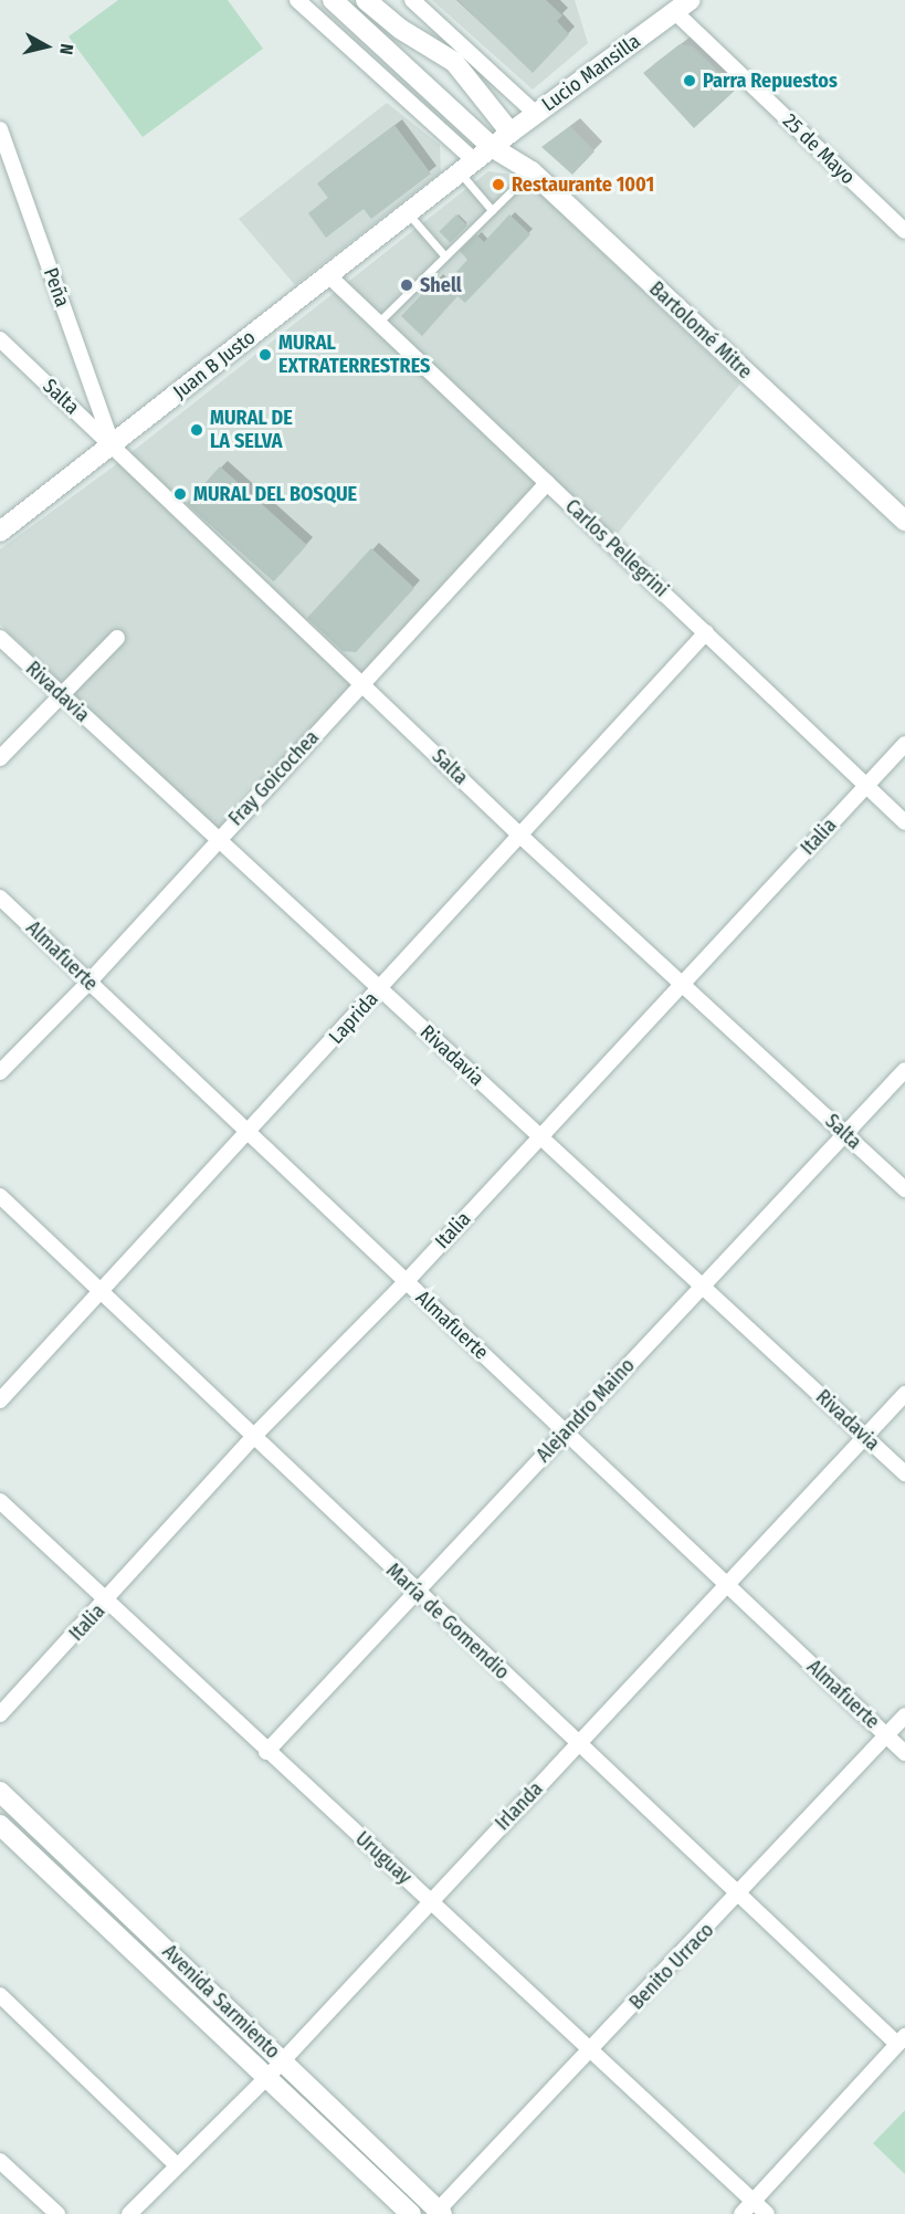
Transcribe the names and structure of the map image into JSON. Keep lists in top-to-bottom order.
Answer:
{
  "streets": {
    "main road": [
      "Lucio Mansilla",
      "Bartolomé Mitre",
      "Juan B Justo",
      "Avenida Sarmiento"
    ],
    "street": [
      "25 de Mayo",
      "Peña",
      "Salta",
      "Carlos Pellegrini",
      "Rivadavia",
      "Fray Goicochea",
      "Italia",
      "Almafuerte",
      "Laprida",
      "Alejandro Maino",
      "María de Gomendio",
      "Irlanda",
      "Uruguay",
      "Benito Urraco"
    ]
  },
  "crossings": [
    ["Lucio Mansilla", "25 de Mayo"],
    ["Lucio Mansilla", "Bartolomé Mitre"],
    ["Lucio Mansilla", "Juan B Justo"],
    ["Peña", "Juan B Justo"],
    ["Peña", "Salta"],
    ["Bartolomé Mitre", "Juan B Justo"],
    ["Juan B Justo", "Salta"],
    ["Juan B Justo", "Carlos Pellegrini"],
    ["Salta", "Fray Goicochea"],
    ["Salta", "Italia"],
    ["Salta", "Laprida"],
    ["Salta", "Alejandro Maino"],
    ["Carlos Pellegrini", "Fray Goicochea"],
    ["Carlos Pellegrini", "Italia"],
    ["Carlos Pellegrini", "Laprida"],
    ["Rivadavia", "Fray Goicochea"],
    ["Rivadavia", "Italia"],
    ["Rivadavia", "Laprida"],
    ["Rivadavia", "Alejandro Maino"],
    ["Rivadavia", "Irlanda"],
    ["Fray Goicochea", "Almafuerte"],
    ["Italia", "Almafuerte"],
    ["Italia", "María de Gomendio"],
    ["Italia", "Uruguay"],
    ["Almafuerte", "Laprida"],
    ["Almafuerte", "Alejandro Maino"],
    ["Almafuerte", "Irlanda"],
    ["Almafuerte", "Benito Urraco"],
    ["Laprida", "María de Gomendio"],
    ["Alejandro Maino", "María de Gomendio"],
    ["Alejandro Maino", "Uruguay"],
    ["María de Gomendio", "Irlanda"],
    ["María de Gomendio", "Benito Urraco"],
    ["Irlanda", "Uruguay"],
    ["Irlanda", "Avenida Sarmiento"],
    ["Uruguay", "Benito Urraco"],
    ["Benito Urraco", "Avenida Sarmiento"]
  ],
  "places": [
    "Parra Repuestos",
    "Restaurante 1001",
    "Shell",
    "MURAL EXTRATERRESTRES",
    "MURAL DE LA SELVA",
    "MURAL DEL BOSQUE"
  ],
  "north": "right"
}
